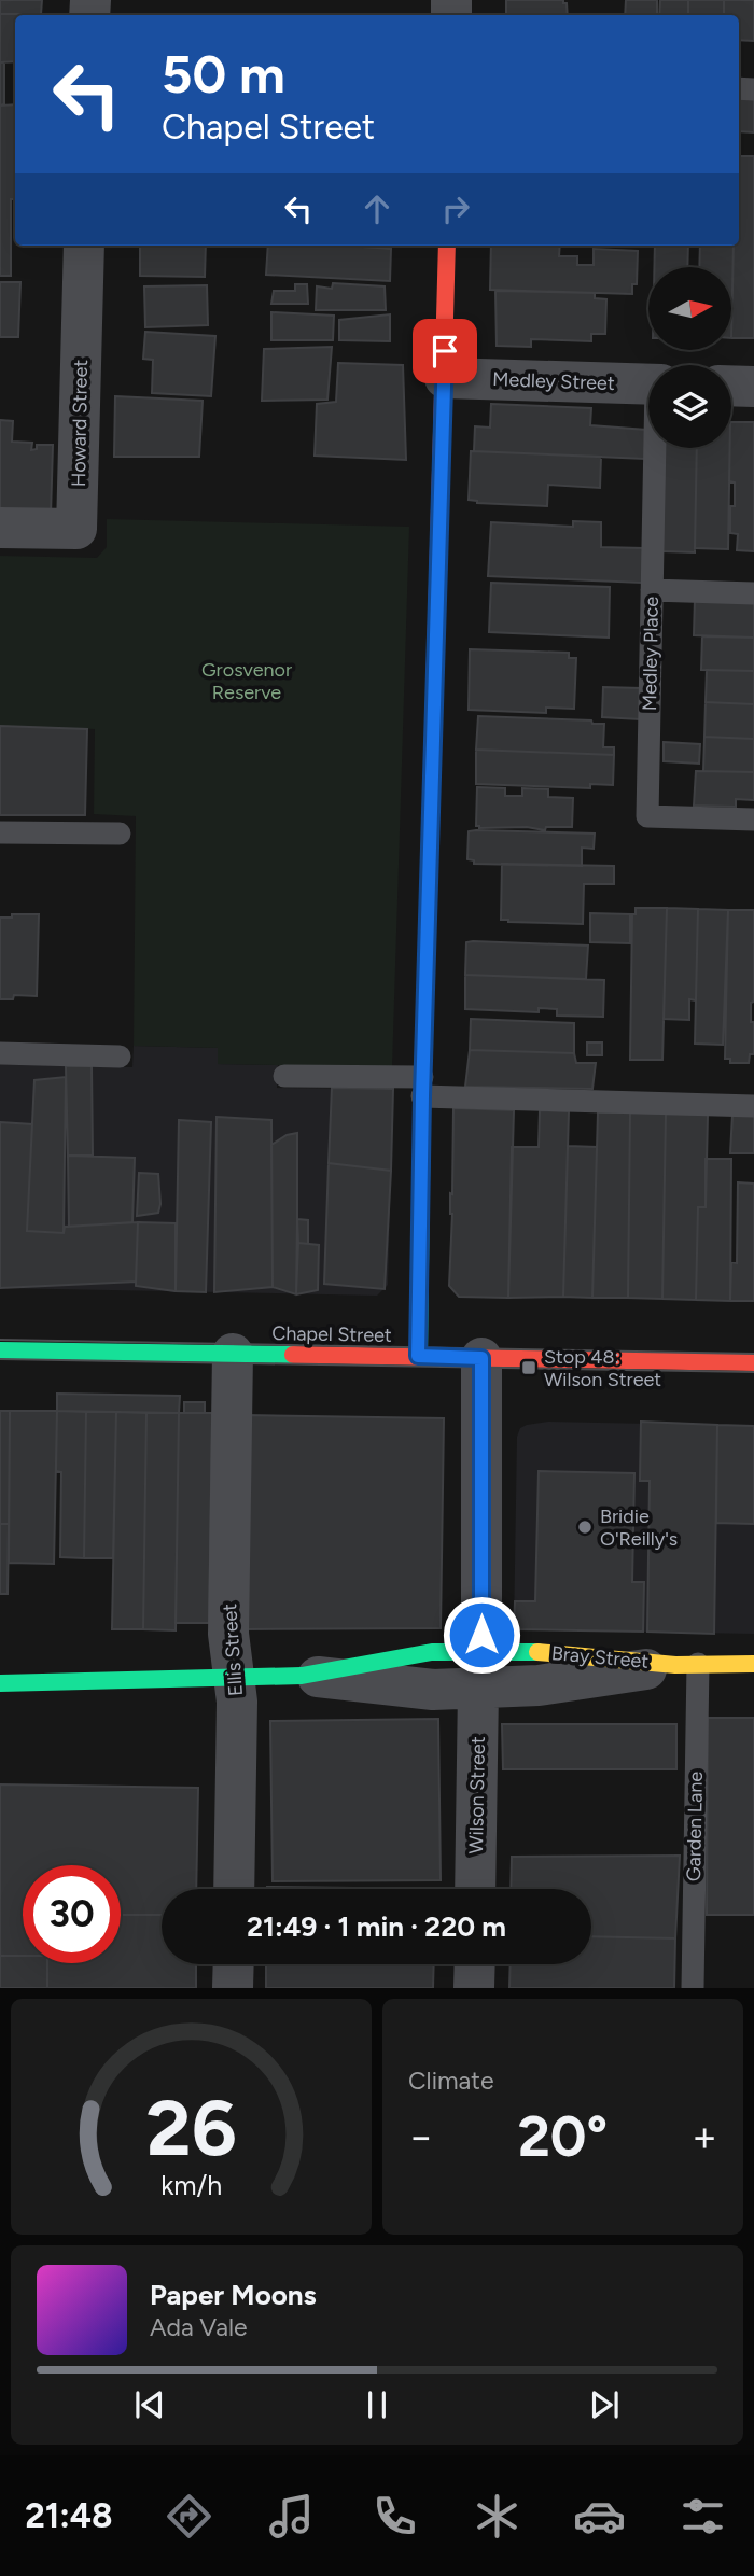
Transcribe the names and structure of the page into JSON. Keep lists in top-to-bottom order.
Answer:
{
  "streets": {
    "street": [
      "Medley Street",
      "Howard Street",
      "Chapel Street",
      "Ellis Street",
      "Bray Street",
      "Wilson Street"
    ],
    "lane": ["Medley Place", "Garden Lane"]
  },
  "crossings": [
    ["Chapel Street", "Ellis Street"],
    ["Chapel Street", "Wilson Street"],
    ["Ellis Street", "Bray Street"],
    ["Bray Street", "Wilson Street"],
    ["Bray Street", "Garden Lane"]
  ],
  "parks": ["Grosvenor Reserve"],
  "places": {
    "transit": ["Stop 48: Wilson Street"],
    "other": ["Bridie O'Reilly's"]
  },
  "north": "right",
  "page": {
    "turn": ["50 m", "Chapel Street"],
    "limit": "30",
    "trip": "21:49 · 1 min · 220 m",
    "tile": "Climate",
    "heat": ["−", "20°", "+"],
    "song": ["Paper Moons", "Ada Vale"],
    "tabs": "21:48",
    "gauge": ["26", "km/h"]
  }
}
